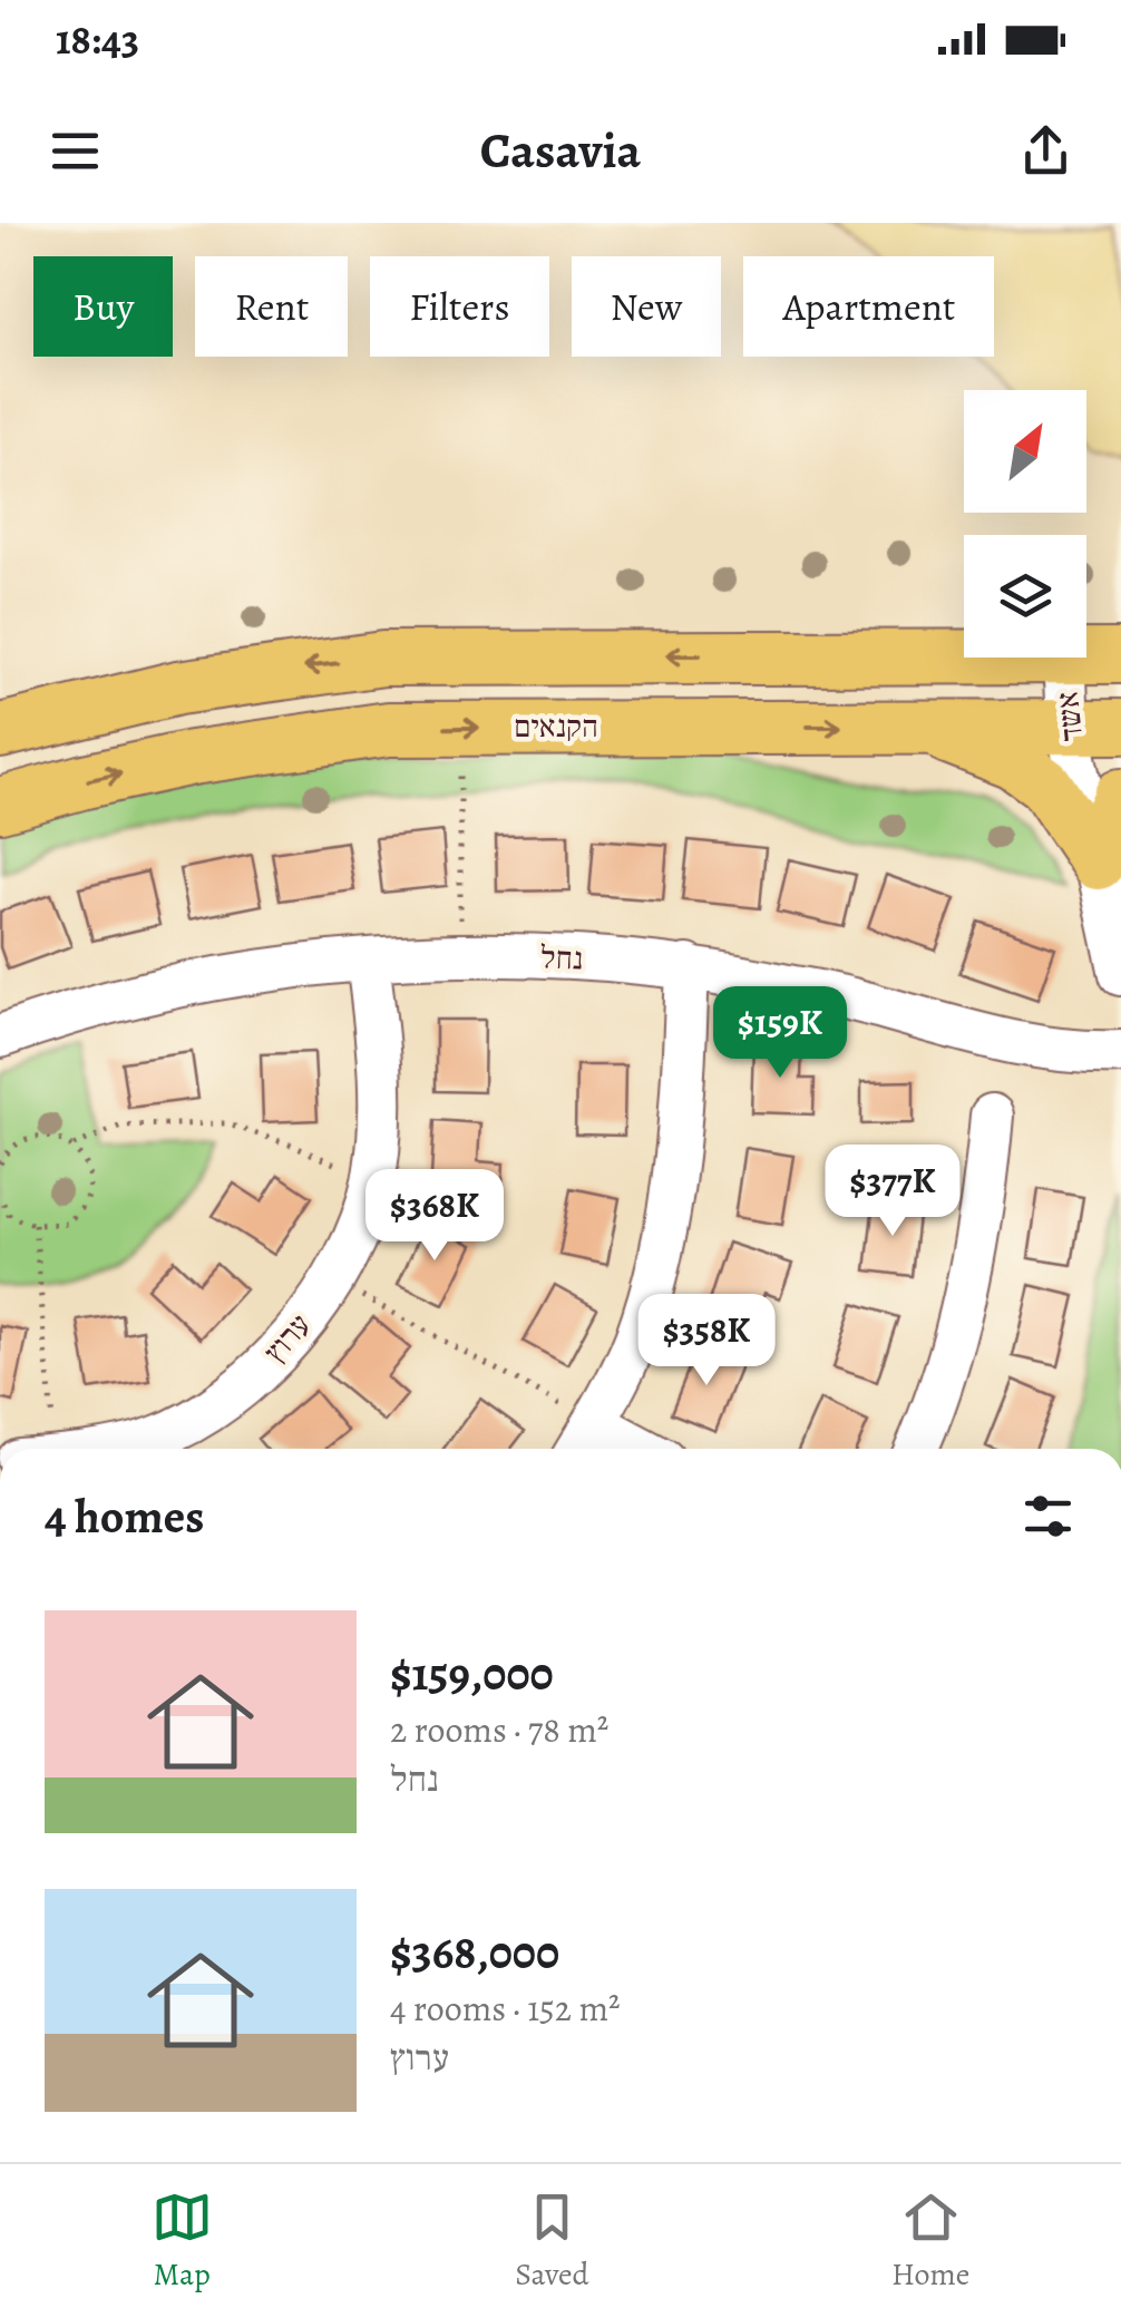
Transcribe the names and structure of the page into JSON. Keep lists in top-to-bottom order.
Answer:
{
  "streets": {
    "main road": ["הקנאים"],
    "street": ["אשד", "נחל", "ערוץ"]
  },
  "crossings": [
    ["אשד", "הקנאים"],
    ["נחל", "ערוץ"]
  ],
  "north": "top right",
  "page": {
    "status": "18:43",
    "header": "Casavia",
    "chip": [
      "Buy",
      "Rent",
      "Filters",
      "New",
      "Apartment"
    ],
    "price": [
      "$159K",
      "$377K",
      "$368K",
      "$358K"
    ],
    "heading": "4 homes",
    "list": [
      {
        "name": "$159,000",
        "note": "2 rooms · 78 m² · נחל"
      },
      {
        "name": "$368,000",
        "note": "4 rooms · 152 m² · ערוץ"
      }
    ],
    "tabs": ["Map", "Saved", "Home"]
  }
}
